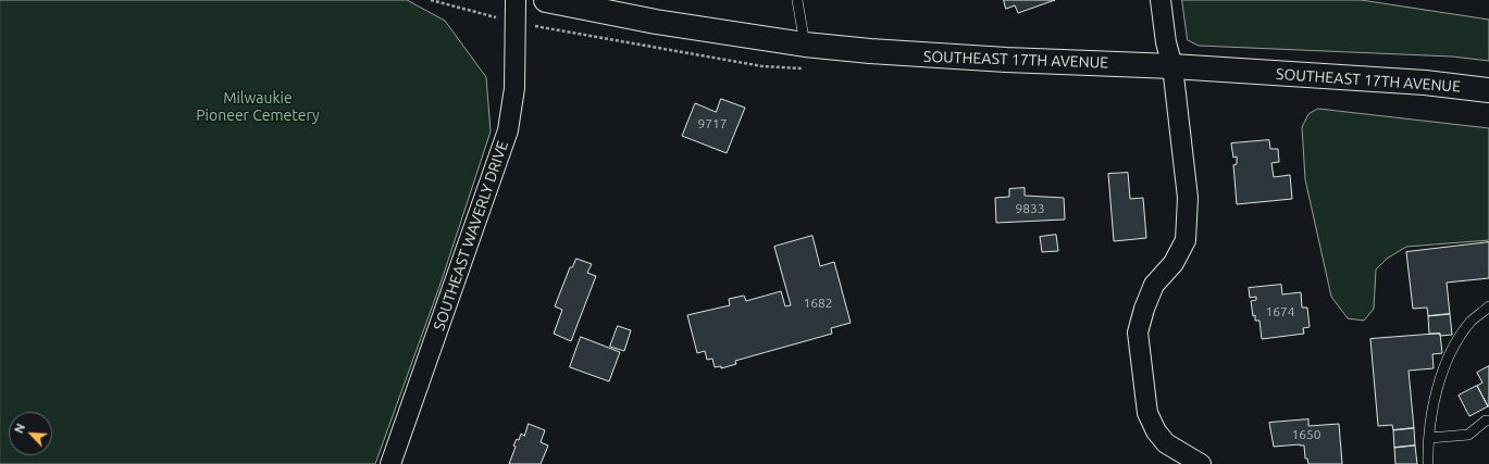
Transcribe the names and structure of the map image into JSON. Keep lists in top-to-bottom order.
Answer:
{
  "streets": {
    "main road": ["SOUTHEAST 17TH AVENUE"],
    "street": ["SOUTHEAST WAVERLY DRIVE"]
  },
  "parks": ["Milwaukie Pioneer Cemetery"],
  "house_numbers": [
    "9717",
    "9833",
    "1682",
    "1674",
    "1650"
  ],
  "north": "top left"
}
